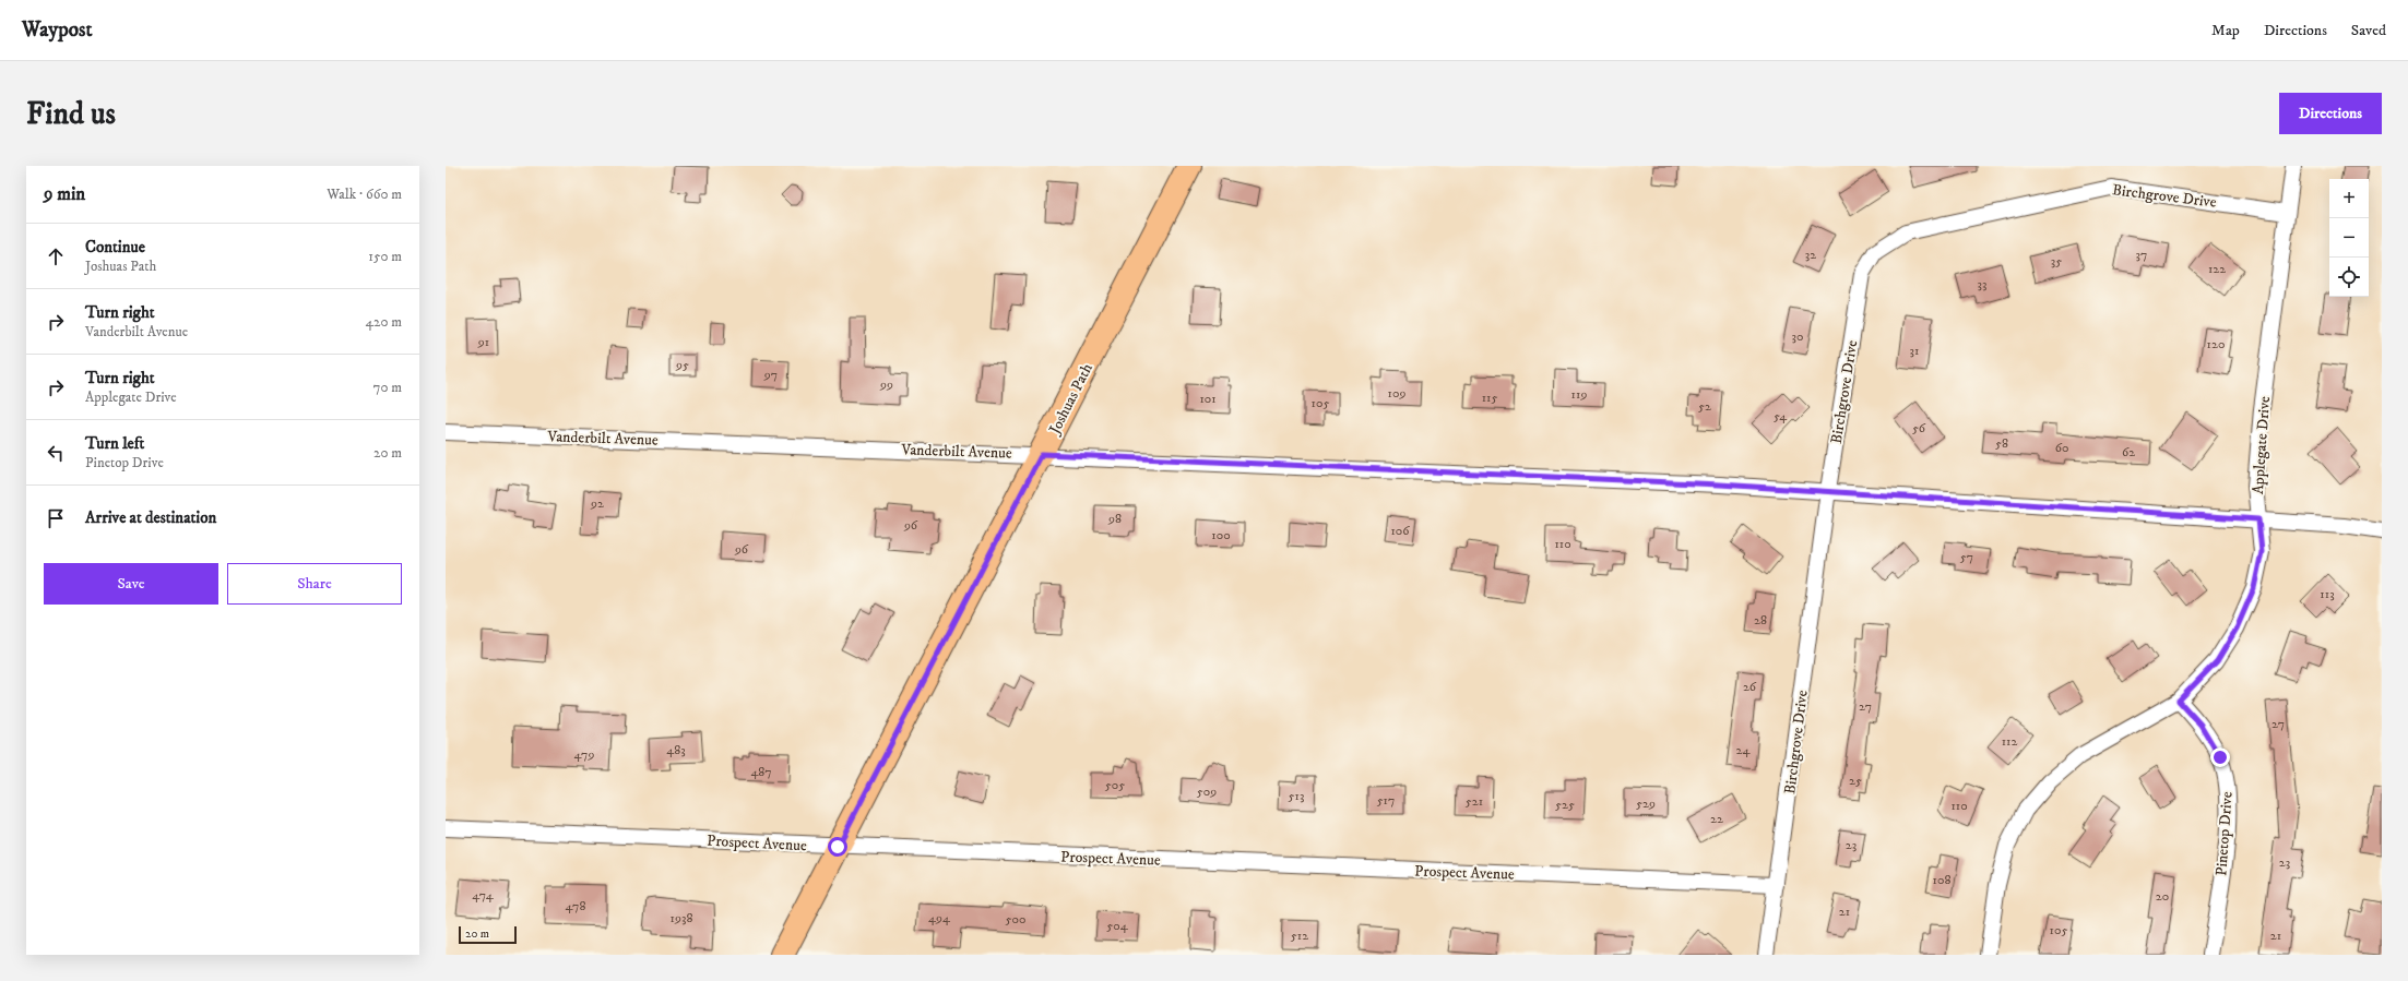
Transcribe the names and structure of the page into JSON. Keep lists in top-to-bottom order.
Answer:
{
  "streets": {
    "main road": ["Joshuas Path"],
    "street": [
      "Birchgrove Drive",
      "Vanderbilt Avenue",
      "Applegate Drive",
      "Pinetop Drive",
      "Prospect Avenue"
    ]
  },
  "crossings": [
    ["Birchgrove Drive", "Vanderbilt Avenue"],
    ["Birchgrove Drive", "Applegate Drive"],
    ["Birchgrove Drive", "Prospect Avenue"],
    ["Joshuas Path", "Vanderbilt Avenue"],
    ["Joshuas Path", "Prospect Avenue"],
    ["Vanderbilt Avenue", "Applegate Drive"],
    ["Applegate Drive", "Pinetop Drive"]
  ],
  "house_numbers": [
    "32",
    "37",
    "35",
    "122",
    "33",
    "30",
    "91",
    "120",
    "31",
    "95",
    "97",
    "99",
    "109",
    "119",
    "115",
    "101",
    "105",
    "52",
    "54",
    "56",
    "58",
    "60",
    "62",
    "92",
    "98",
    "96",
    "106",
    "100",
    "110",
    "96",
    "57",
    "113",
    "28",
    "26",
    "27",
    "27",
    "112",
    "483",
    "24",
    "479",
    "487",
    "25",
    "505",
    "509",
    "513",
    "517",
    "521",
    "529",
    "525",
    "110",
    "22",
    "23",
    "23",
    "108",
    "474",
    "20",
    "478",
    "21",
    "1938",
    "494",
    "500",
    "504",
    "105",
    "512",
    "21"
  ],
  "scale_bar": "20 m",
  "page": {
    "header": "Waypost",
    "nav": ["Map", "Directions", "Saved"],
    "buttons": [
      "Directions",
      ["Save", "Share"]
    ],
    "title": "Find us",
    "heading": ["9 min", "Walk · 660 m"],
    "map_buttons": ["+", "−"],
    "list": [
      ["Continue", "Joshuas Path", "150 m"],
      ["Turn right", "Vanderbilt Avenue", "420 m"],
      ["Turn right", "Applegate Drive", "70 m"],
      ["Turn left", "Pinetop Drive", "20 m"],
      "Arrive at destination"
    ],
    "scale": "20 m"
  }
}
